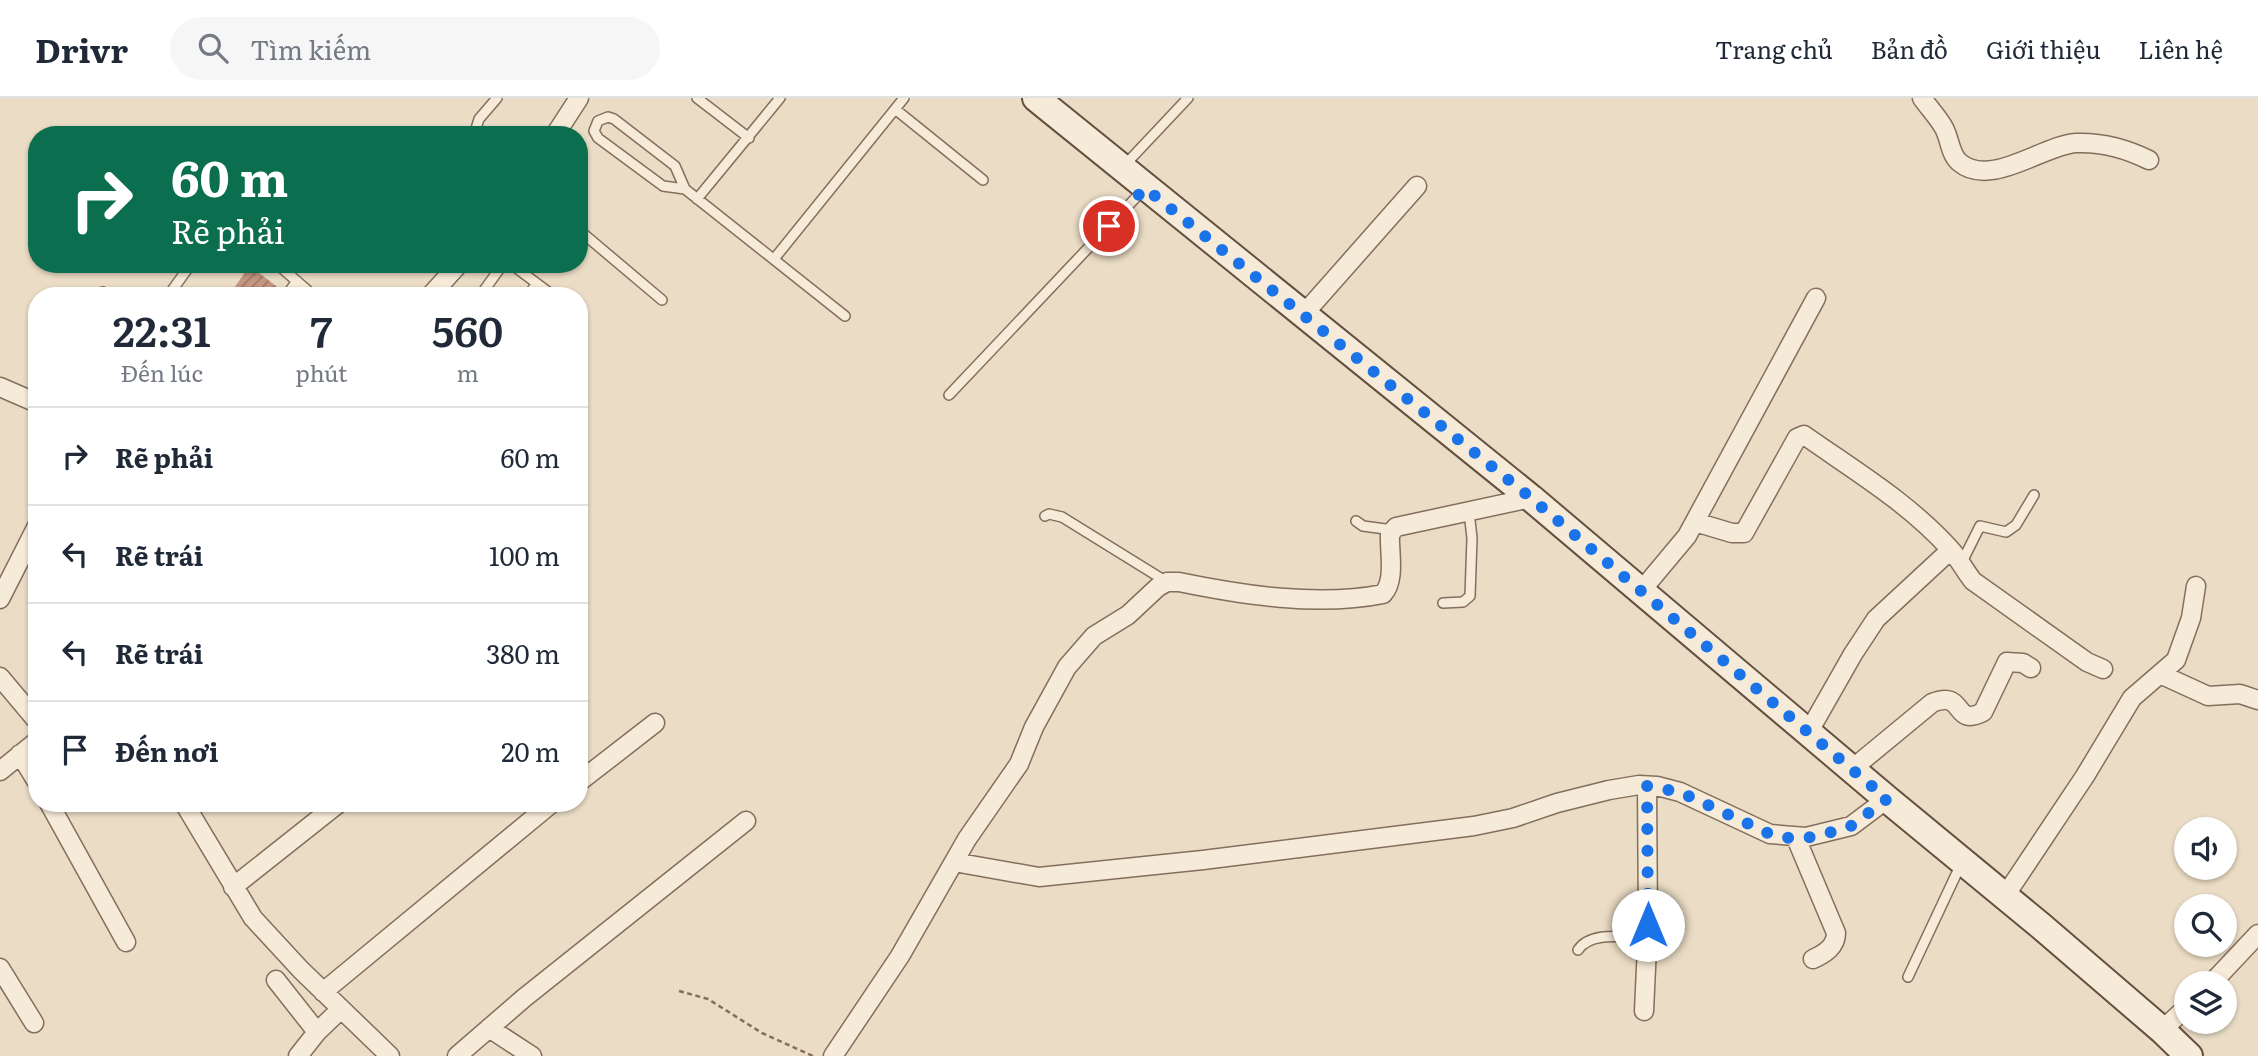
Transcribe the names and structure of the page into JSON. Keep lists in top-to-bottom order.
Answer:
{
  "page": {
    "header": "Drivr",
    "search": "Tìm kiếm",
    "nav": [
      "Trang chủ",
      "Bản đồ",
      "Giới thiệu",
      "Liên hệ"
    ],
    "turn": ["60 m", "Rẽ phải"],
    "eta": [
      "22:31",
      "Đến lúc",
      "7",
      "phút",
      "560",
      "m"
    ],
    "list": [
      {
        "name": "Rẽ phải",
        "value": "60 m"
      },
      {
        "name": "Rẽ trái",
        "value": "100 m"
      },
      {
        "name": "Rẽ trái",
        "value": "380 m"
      },
      {
        "name": "Đến nơi",
        "value": "20 m"
      }
    ]
  }
}
